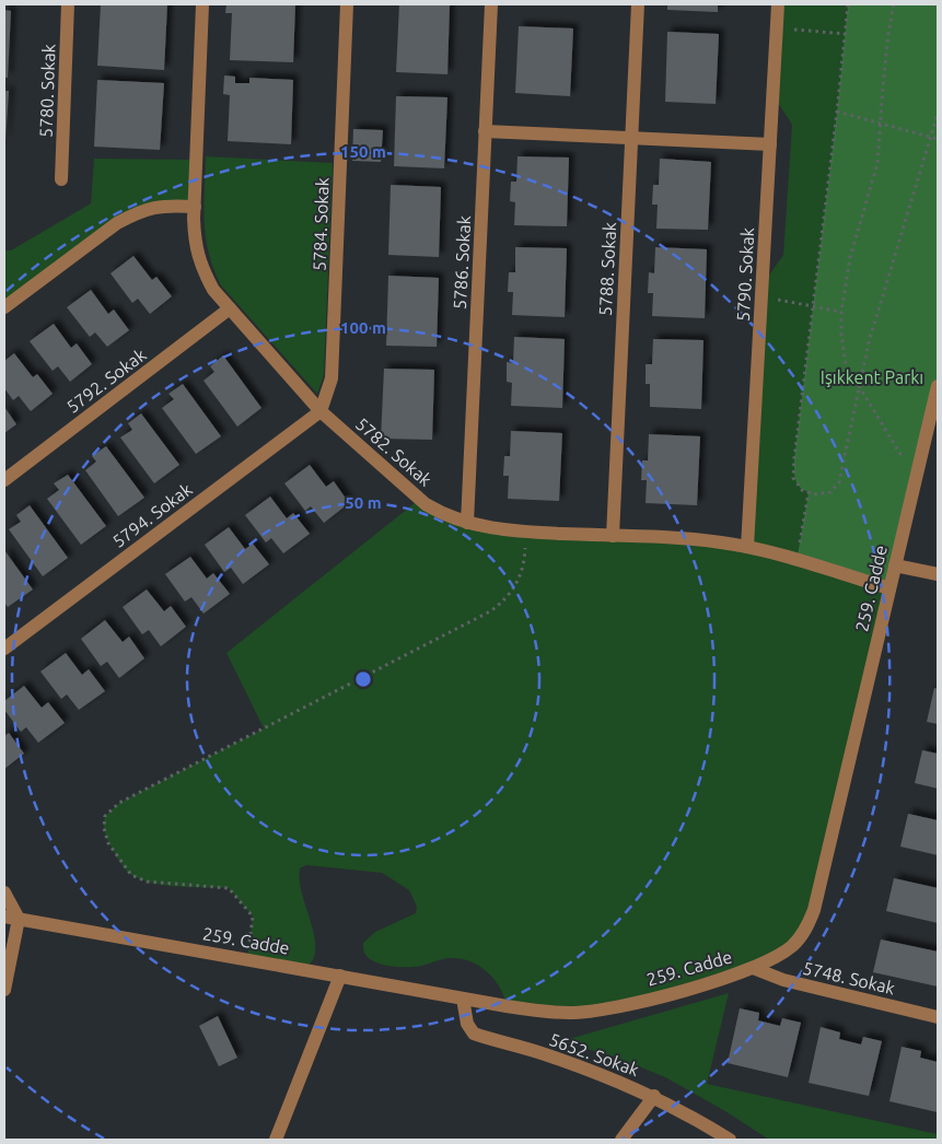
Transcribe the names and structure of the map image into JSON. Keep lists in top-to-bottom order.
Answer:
{
  "streets": {
    "street": [
      "5780. Sokak",
      "5784. Sokak",
      "5786. Sokak",
      "5788. Sokak",
      "5790. Sokak",
      "5792. Sokak",
      "5782. Sokak",
      "5794. Sokak",
      "259. Cadde",
      "5748. Sokak",
      "5652. Sokak"
    ]
  },
  "crossings": [
    ["5784. Sokak", "5782. Sokak"],
    ["5784. Sokak", "5794. Sokak"],
    ["5786. Sokak", "5782. Sokak"],
    ["5788. Sokak", "5782. Sokak"],
    ["5790. Sokak", "5782. Sokak"],
    ["5792. Sokak", "5782. Sokak"],
    ["5782. Sokak", "5794. Sokak"],
    ["5782. Sokak", "259. Cadde"],
    ["259. Cadde", "5748. Sokak"],
    ["259. Cadde", "5652. Sokak"]
  ],
  "parks": ["Işıkkent Parkı"],
  "rings": ["150 m", "100 m", "50 m"]
}
